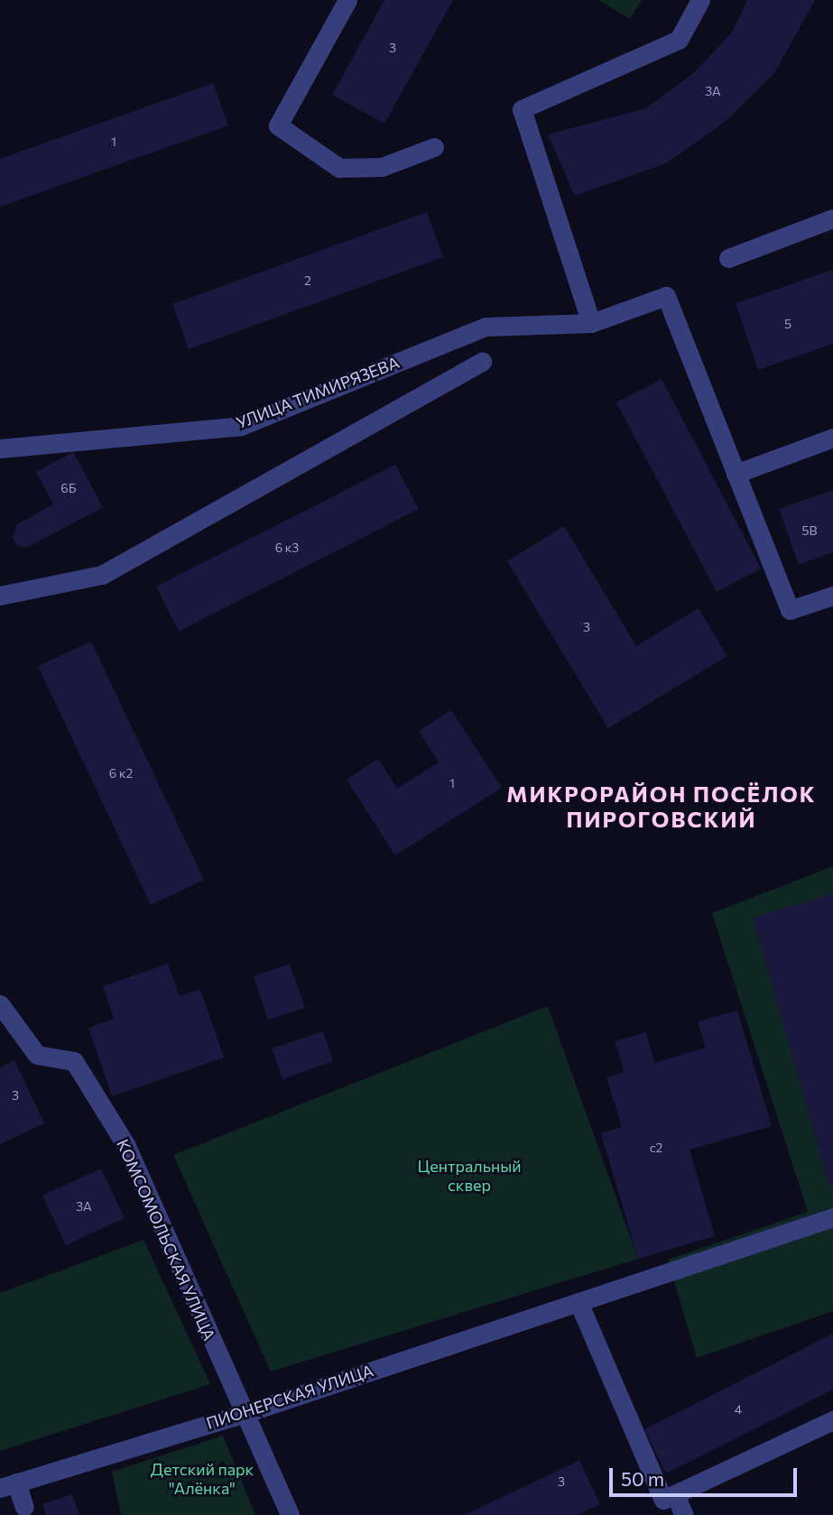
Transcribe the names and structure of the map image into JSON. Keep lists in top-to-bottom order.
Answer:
{
  "streets": {
    "street": ["УЛИЦА ТИМИРЯЗЕВА", "КОМСОМОЛЬСКАЯ УЛИЦА", "ПИОНЕРСКАЯ УЛИЦА"]
  },
  "crossings": [
    ["КОМСОМОЛЬСКАЯ УЛИЦА", "ПИОНЕРСКАЯ УЛИЦА"]
  ],
  "districts": ["МИКРОРАЙОН ПОСЁЛОК ПИРОГОВСКИЙ"],
  "parks": ["Центральный сквер", "Детский парк \"Алёнка\""],
  "house_numbers": [
    "3",
    "3А",
    "1",
    "2",
    "5",
    "6Б",
    "5В",
    "6 к3",
    "3",
    "6 к2",
    "1",
    "3",
    "с2",
    "3А",
    "4",
    "3"
  ],
  "scale_bar": "50 m"
}
